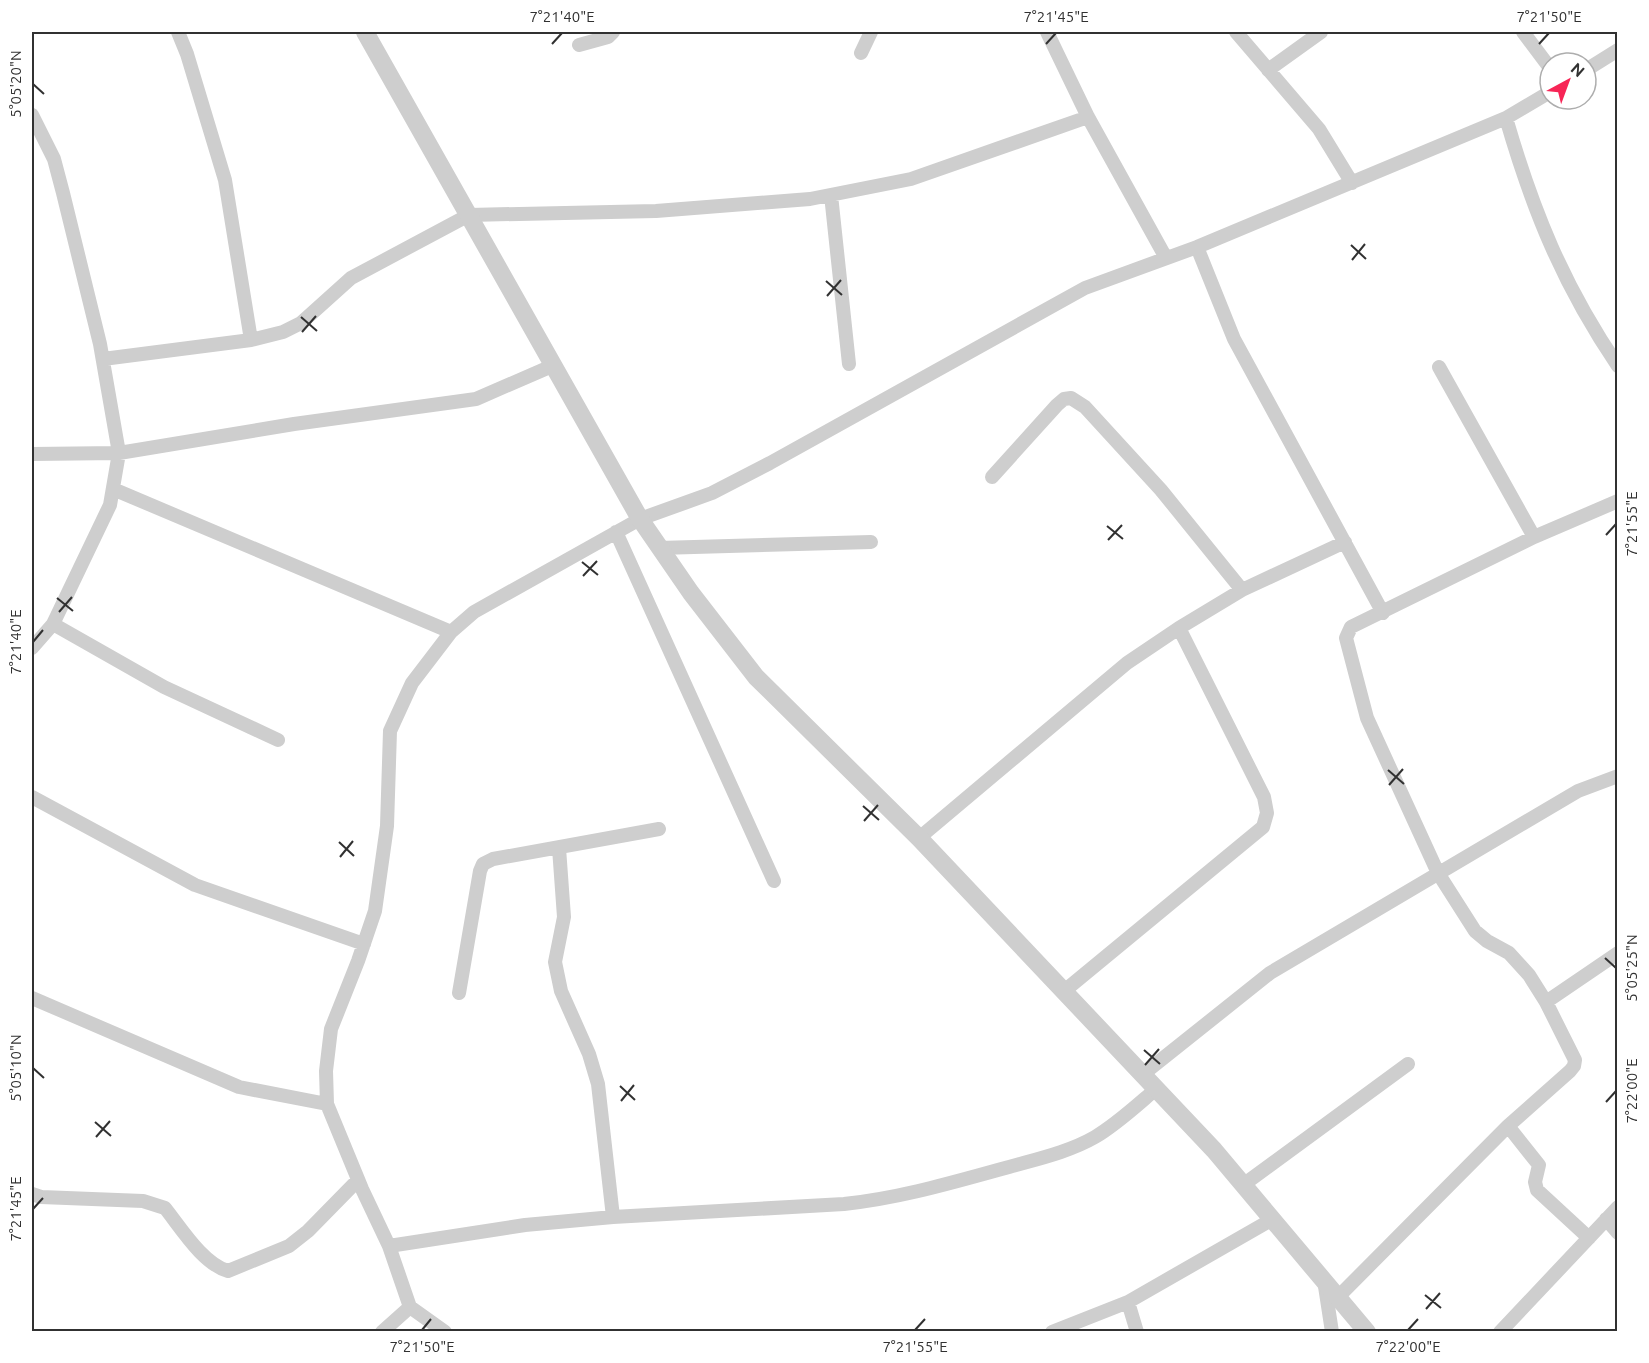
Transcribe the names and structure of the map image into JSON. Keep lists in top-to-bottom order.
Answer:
{
  "north": "top right",
  "coordinates": [
    "7°21'40\"E",
    "7°21'45\"E",
    "7°21'50\"E",
    "5°05'20\"N",
    "7°21'55\"E",
    "5°05'25\"N",
    "5°05'10\"N",
    "7°22'00\"E"
  ]
}
